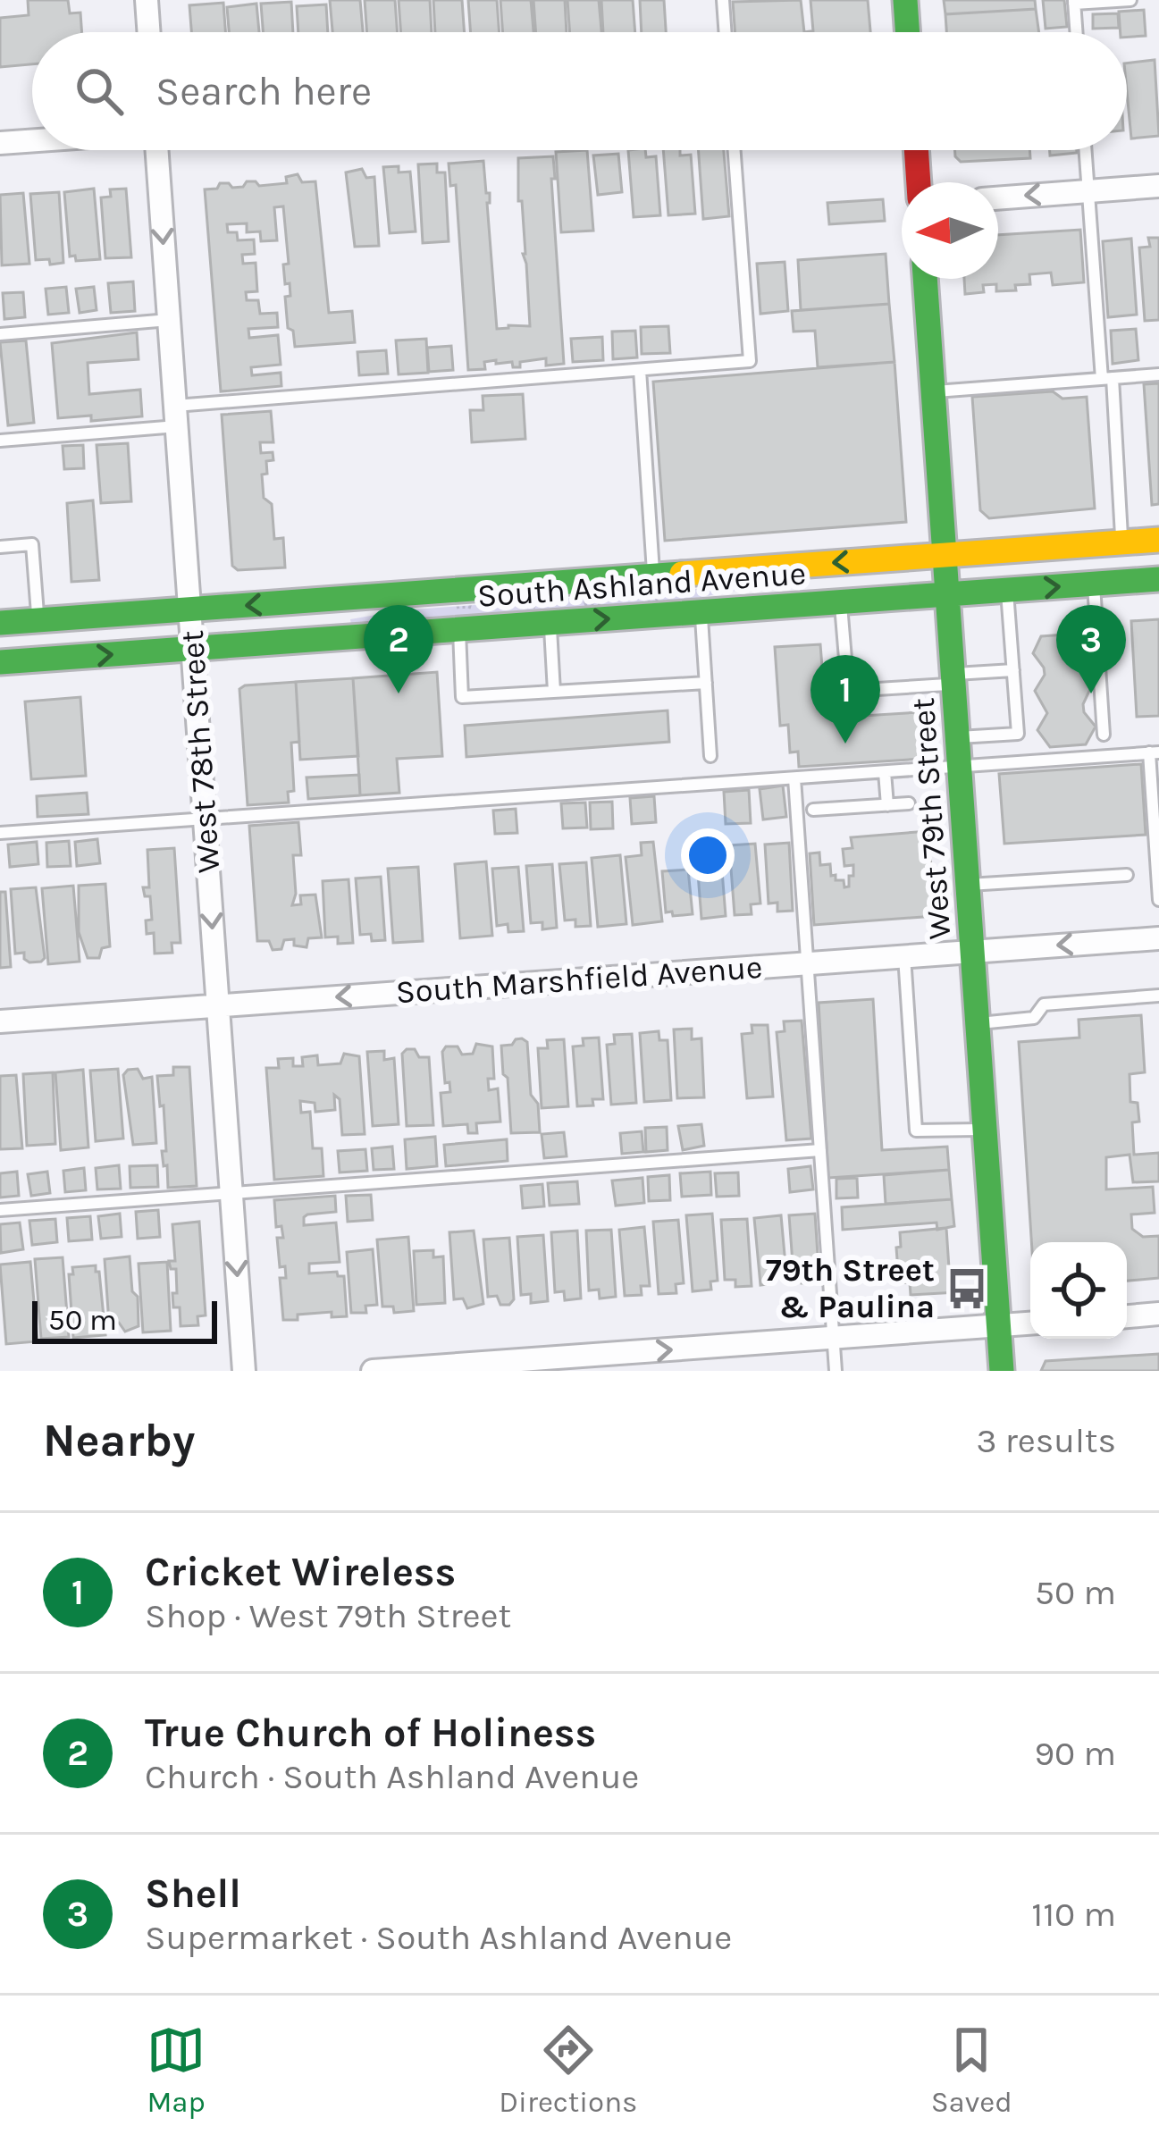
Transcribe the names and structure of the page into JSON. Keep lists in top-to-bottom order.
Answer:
{
  "streets": {
    "main road": ["South Ashland Avenue", "West 79th Street"],
    "street": ["West 78th Street", "South Marshfield Avenue"]
  },
  "crossings": [
    ["South Ashland Avenue", "West 78th Street"],
    ["South Ashland Avenue", "West 79th Street"],
    ["West 78th Street", "South Marshfield Avenue"],
    ["West 79th Street", "South Marshfield Avenue"]
  ],
  "one_way": ["West 78th Street", "South Marshfield Avenue"],
  "places": {
    "bus stop": ["79th Street & Paulina"]
  },
  "scale_bar": "50 m",
  "north": "left",
  "page": {
    "search": "Search here",
    "pins": ["2", "3", "1"],
    "scale": "50 m",
    "heading": ["Nearby", "3 results"],
    "list": [
      {
        "mark": "1",
        "name": "Cricket Wireless",
        "note": "Shop · West 79th Street",
        "value": "50 m"
      },
      {
        "mark": "2",
        "name": "True Church of Holiness",
        "note": "Church · South Ashland Avenue",
        "value": "90 m"
      },
      {
        "mark": "3",
        "name": "Shell",
        "note": "Supermarket · South Ashland Avenue",
        "value": "110 m"
      }
    ],
    "nav": ["Map", "Directions", "Saved"]
  }
}
